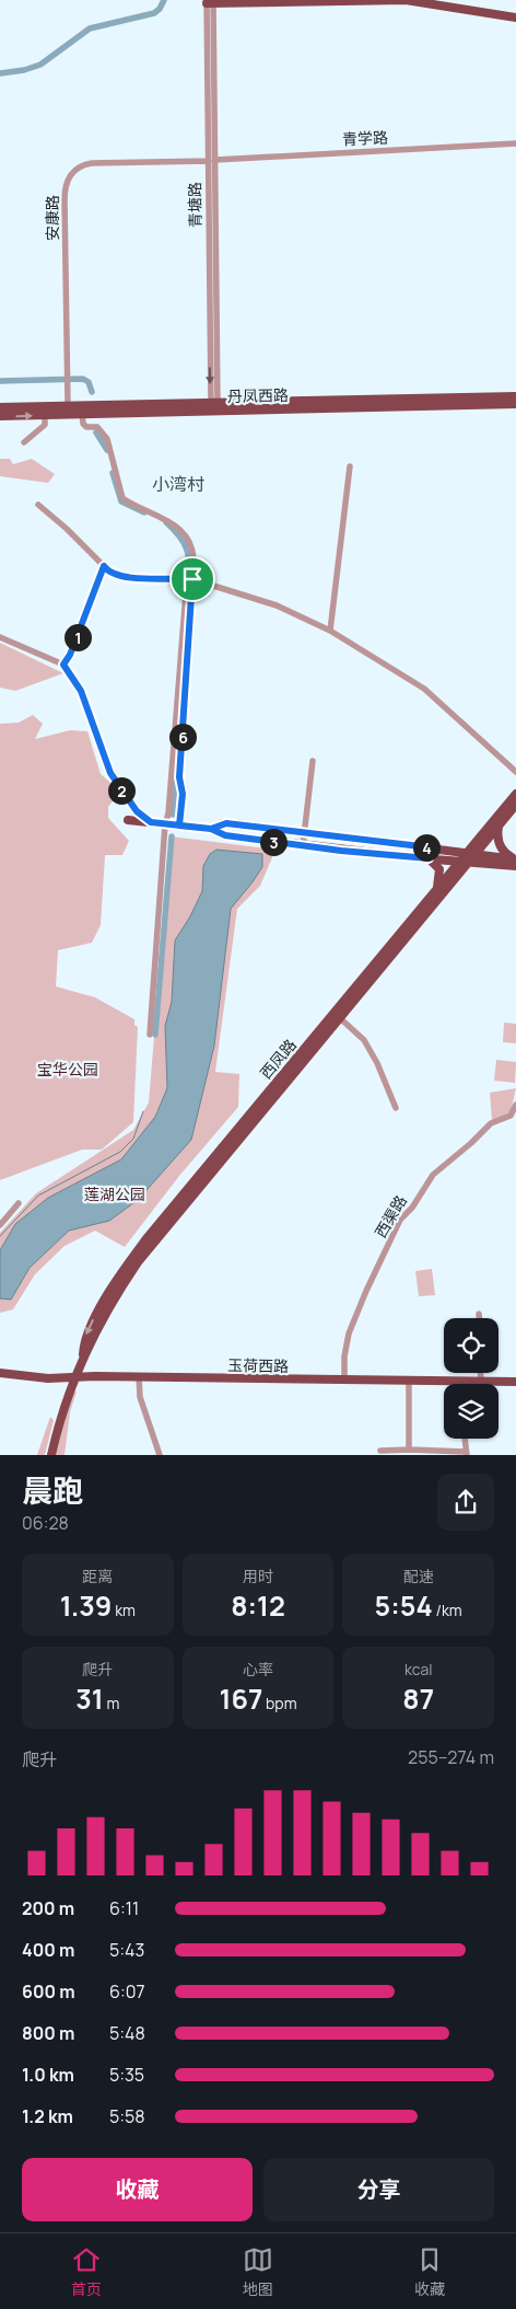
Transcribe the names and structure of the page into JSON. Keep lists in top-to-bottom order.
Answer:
{
  "streets": {
    "main road": ["丹凤西路", "西凤路", "玉荷西路"],
    "street": [
      "青学路",
      "青塘路",
      "安康路",
      "西渠路"
    ]
  },
  "crossings": [
    ["青学路", "青塘路"],
    ["青学路", "安康路"],
    ["青塘路", "安康路"],
    ["青塘路", "丹凤西路"],
    ["安康路", "丹凤西路"],
    ["西凤路", "玉荷西路"],
    ["西渠路", "玉荷西路"]
  ],
  "districts": ["小湾村"],
  "parks": ["宝华公园", "莲湖公园"],
  "page": {
    "pins": [
      "1",
      "6",
      "2",
      "3",
      "4"
    ],
    "heading": ["晨跑", "06:28"],
    "stats": [
      ["距离", "1.39 km"],
      ["用时", "8:12"],
      ["配速", "5:54 /km"],
      ["爬升", "31 m"],
      ["心率", "167 bpm"],
      ["kcal", "87"]
    ],
    "chart": ["爬升", "255–274 m"],
    "list": [
      {
        "name": "200 m",
        "note": "6:11"
      },
      {
        "name": "400 m",
        "note": "5:43"
      },
      {
        "name": "600 m",
        "note": "6:07"
      },
      {
        "name": "800 m",
        "note": "5:48"
      },
      {
        "name": "1.0 km",
        "note": "5:35"
      },
      {
        "name": "1.2 km",
        "note": "5:58"
      }
    ],
    "buttons": ["收藏", "分享"],
    "tabs": ["首页", "地图", "收藏"]
  }
}
